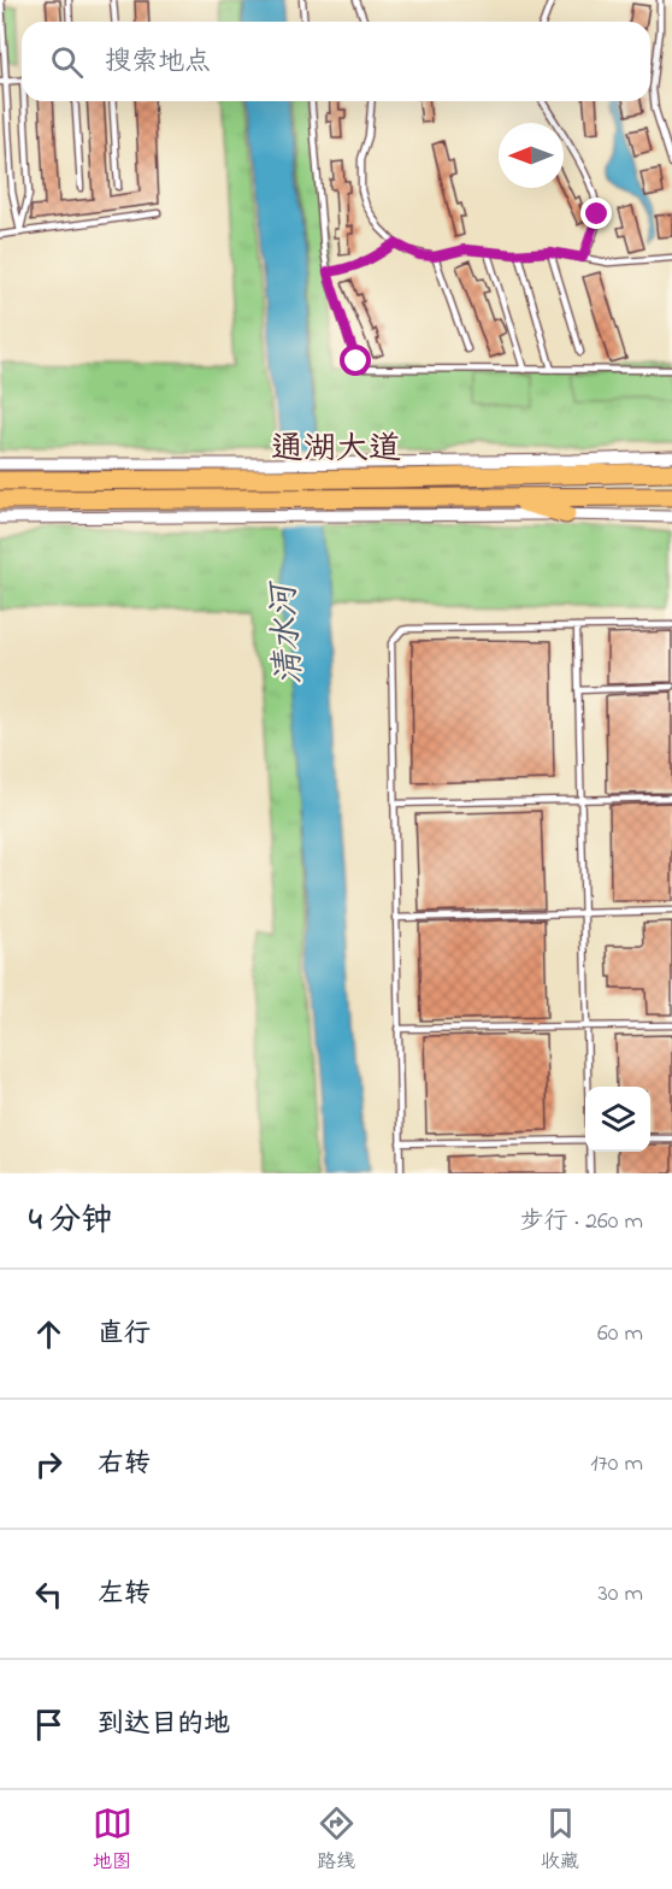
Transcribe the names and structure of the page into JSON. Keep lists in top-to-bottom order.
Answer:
{
  "streets": {
    "main road": ["通湖大道"]
  },
  "water": ["清水河"],
  "north": "left",
  "page": {
    "search": "搜索地点",
    "heading": ["4 分钟", "步行 · 260 m"],
    "list": [
      ["直行", "60 m"],
      ["右转", "170 m"],
      ["左转", "30 m"],
      "到达目的地"
    ],
    "nav": ["地图", "路线", "收藏"]
  }
}
